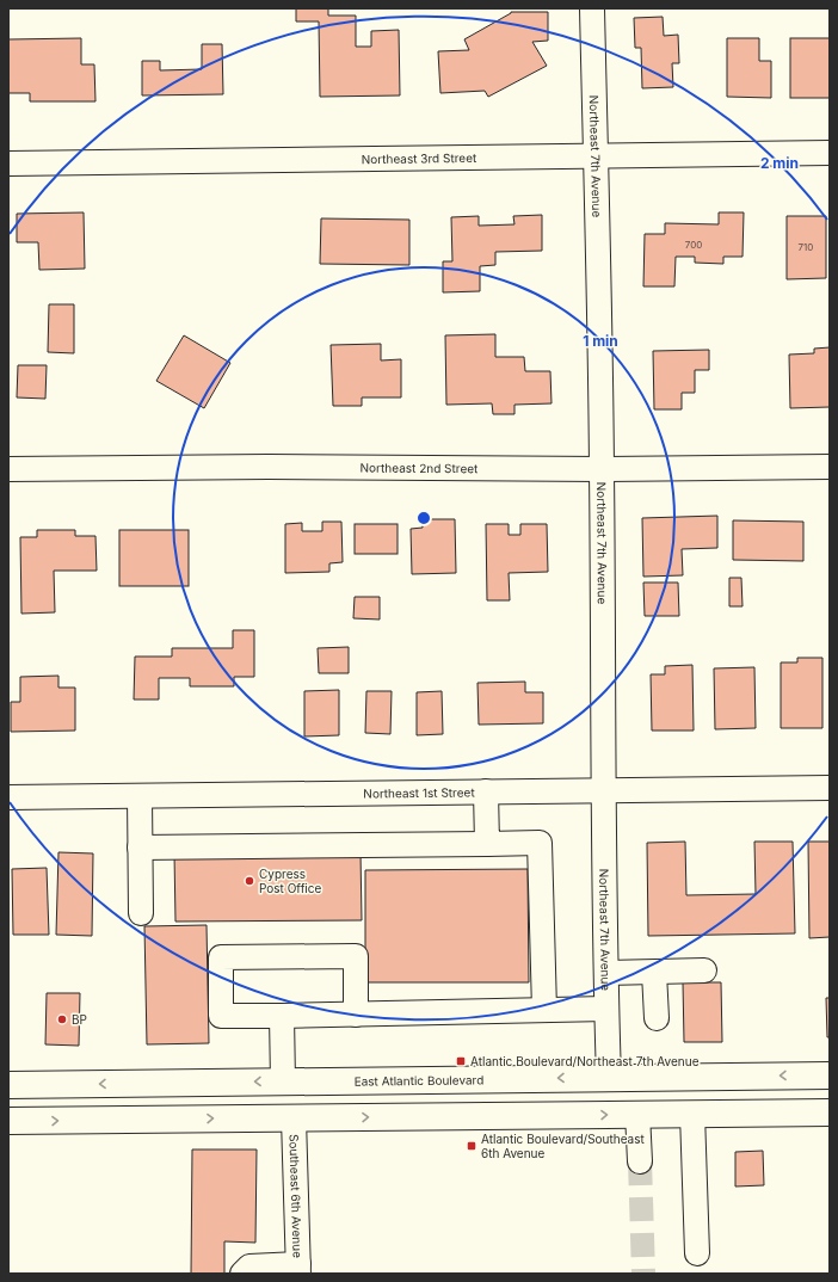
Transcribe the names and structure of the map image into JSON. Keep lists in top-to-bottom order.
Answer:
{
  "streets": {
    "main road": ["East Atlantic Boulevard"],
    "street": [
      "Northeast 7th Avenue",
      "Northeast 3rd Street",
      "Northeast 2nd Street",
      "Northeast 1st Street",
      "Southeast 6th Avenue"
    ]
  },
  "crossings": [
    ["Northeast 7th Avenue", "Northeast 3rd Street"],
    ["Northeast 7th Avenue", "Northeast 2nd Street"],
    ["Northeast 7th Avenue", "Northeast 1st Street"],
    ["Northeast 7th Avenue", "East Atlantic Boulevard"]
  ],
  "places": {
    "other": ["Cypress Post Office", "BP"],
    "transit": ["Atlantic Boulevard/Northeast 7th Avenue", "Atlantic Boulevard/Southeast 6th Avenue"]
  },
  "house_numbers": ["700", "710"],
  "rings": ["2 min", "1 min"]
}
